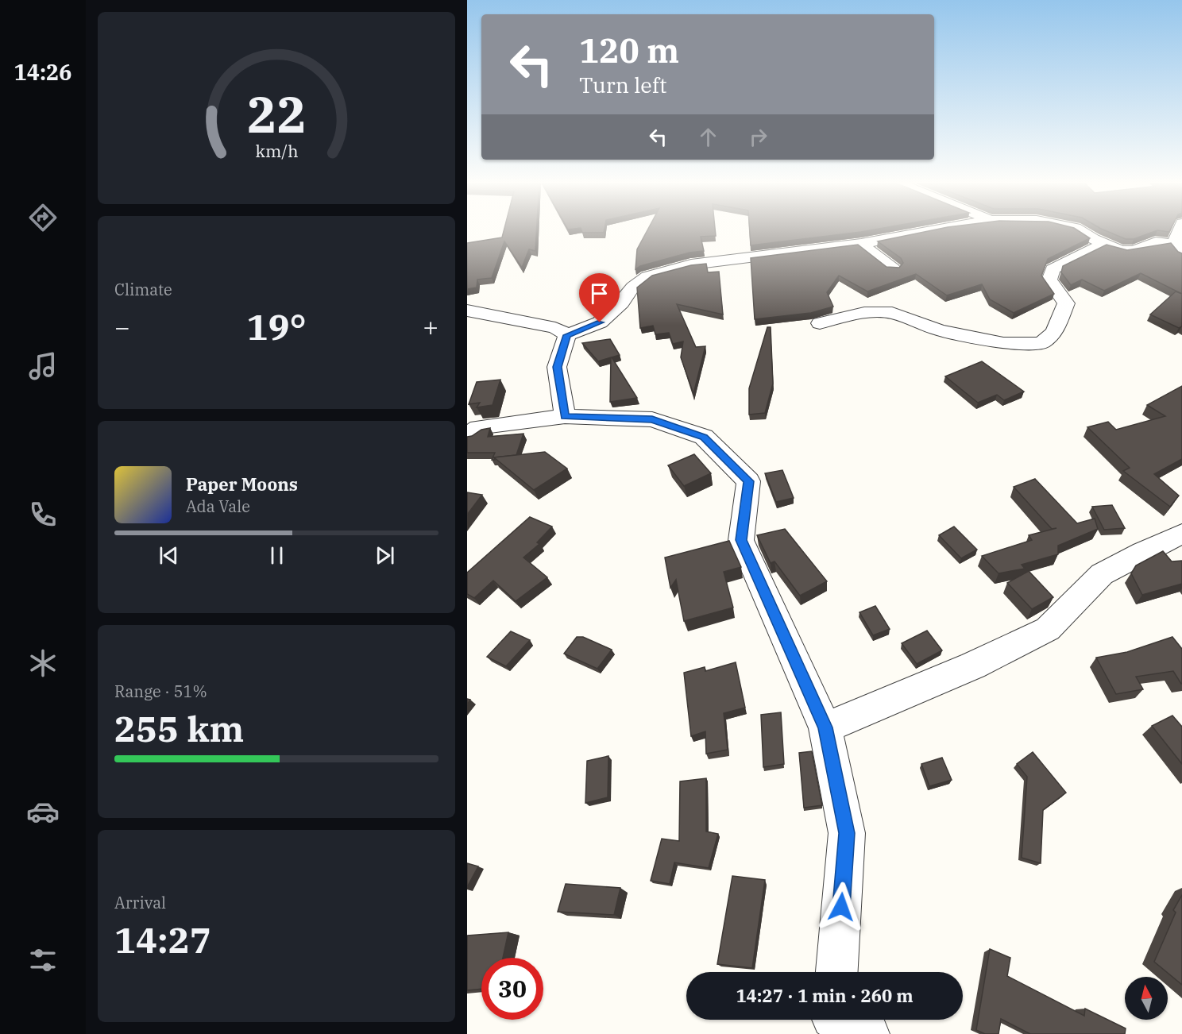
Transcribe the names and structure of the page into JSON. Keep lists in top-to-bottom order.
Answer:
{
  "north": "top",
  "page": {
    "tabs": "14:26",
    "turn": ["120 m", "Turn left"],
    "tile": [
      "Climate",
      ["Range · 51%", "255 km"],
      ["Arrival", "14:27"]
    ],
    "heat": ["−", "19°", "+"],
    "song": ["Paper Moons", "Ada Vale"],
    "limit": "30",
    "trip": "14:27 · 1 min · 260 m",
    "gauge": ["22", "km/h"]
  }
}
